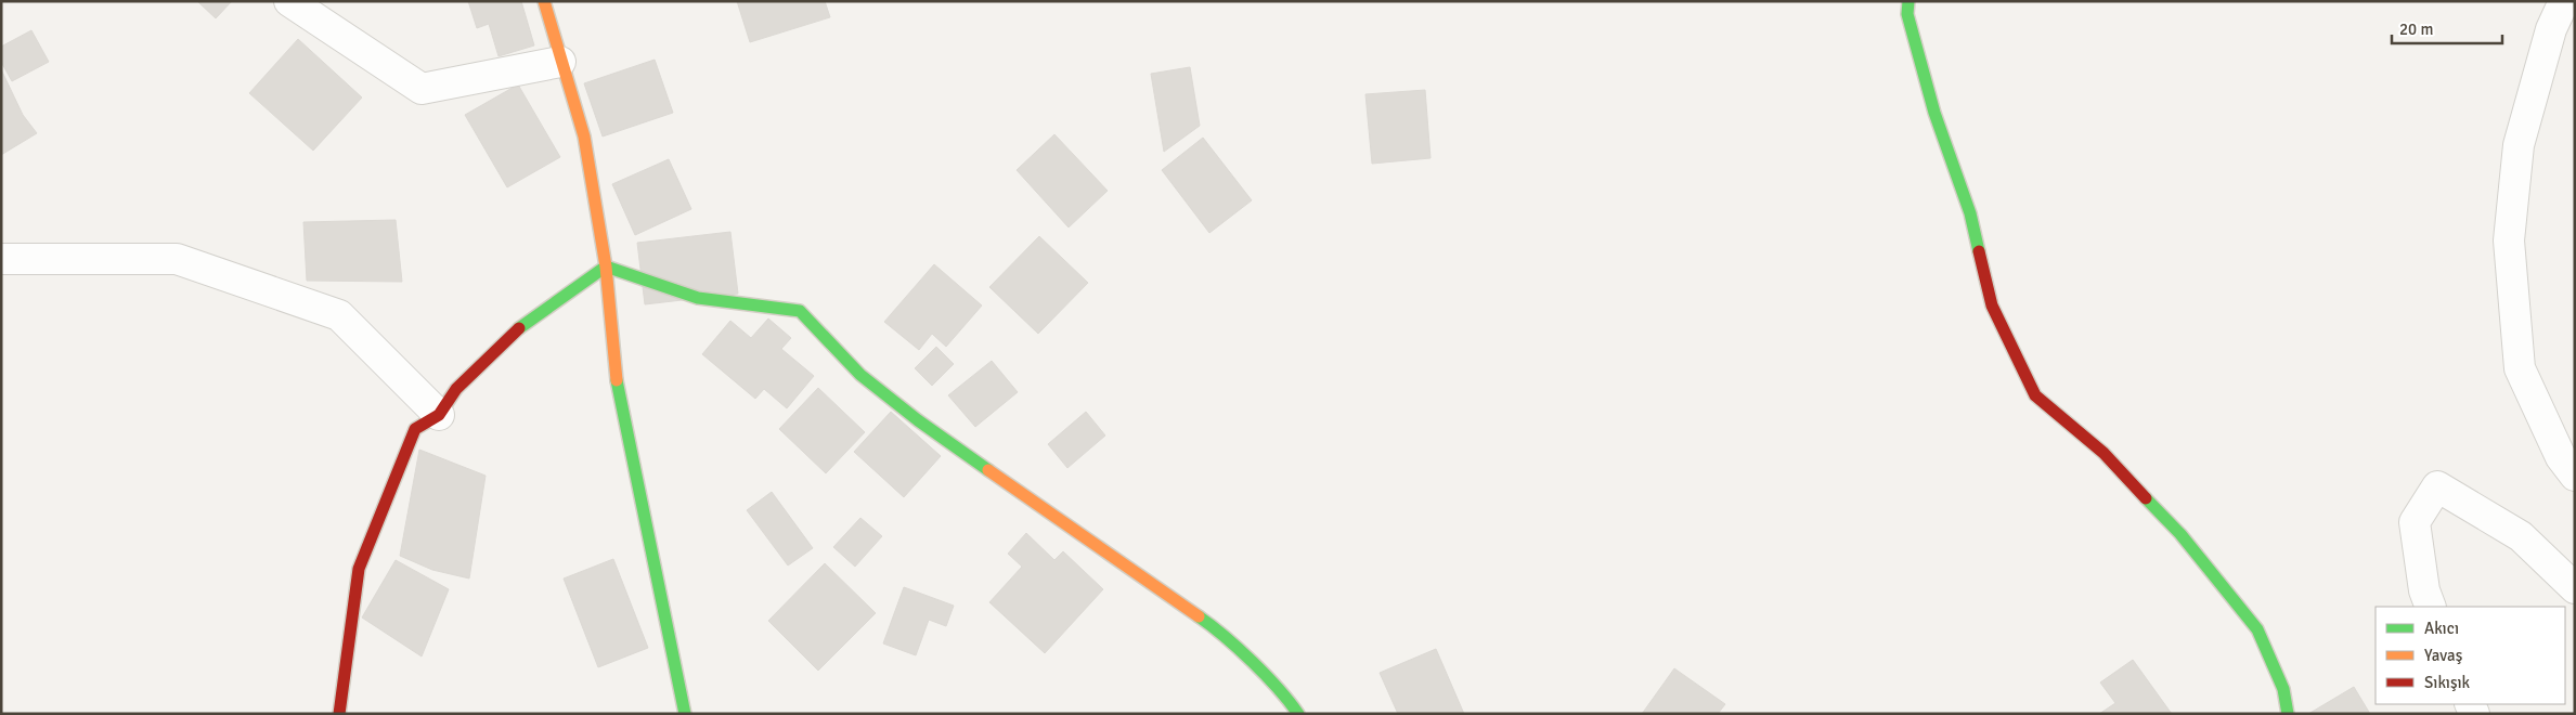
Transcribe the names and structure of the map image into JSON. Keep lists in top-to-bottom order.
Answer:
{
  "legend": ["Akıcı", "Yavaş", "Sıkışık"],
  "scale_bar": "20 m"
}
